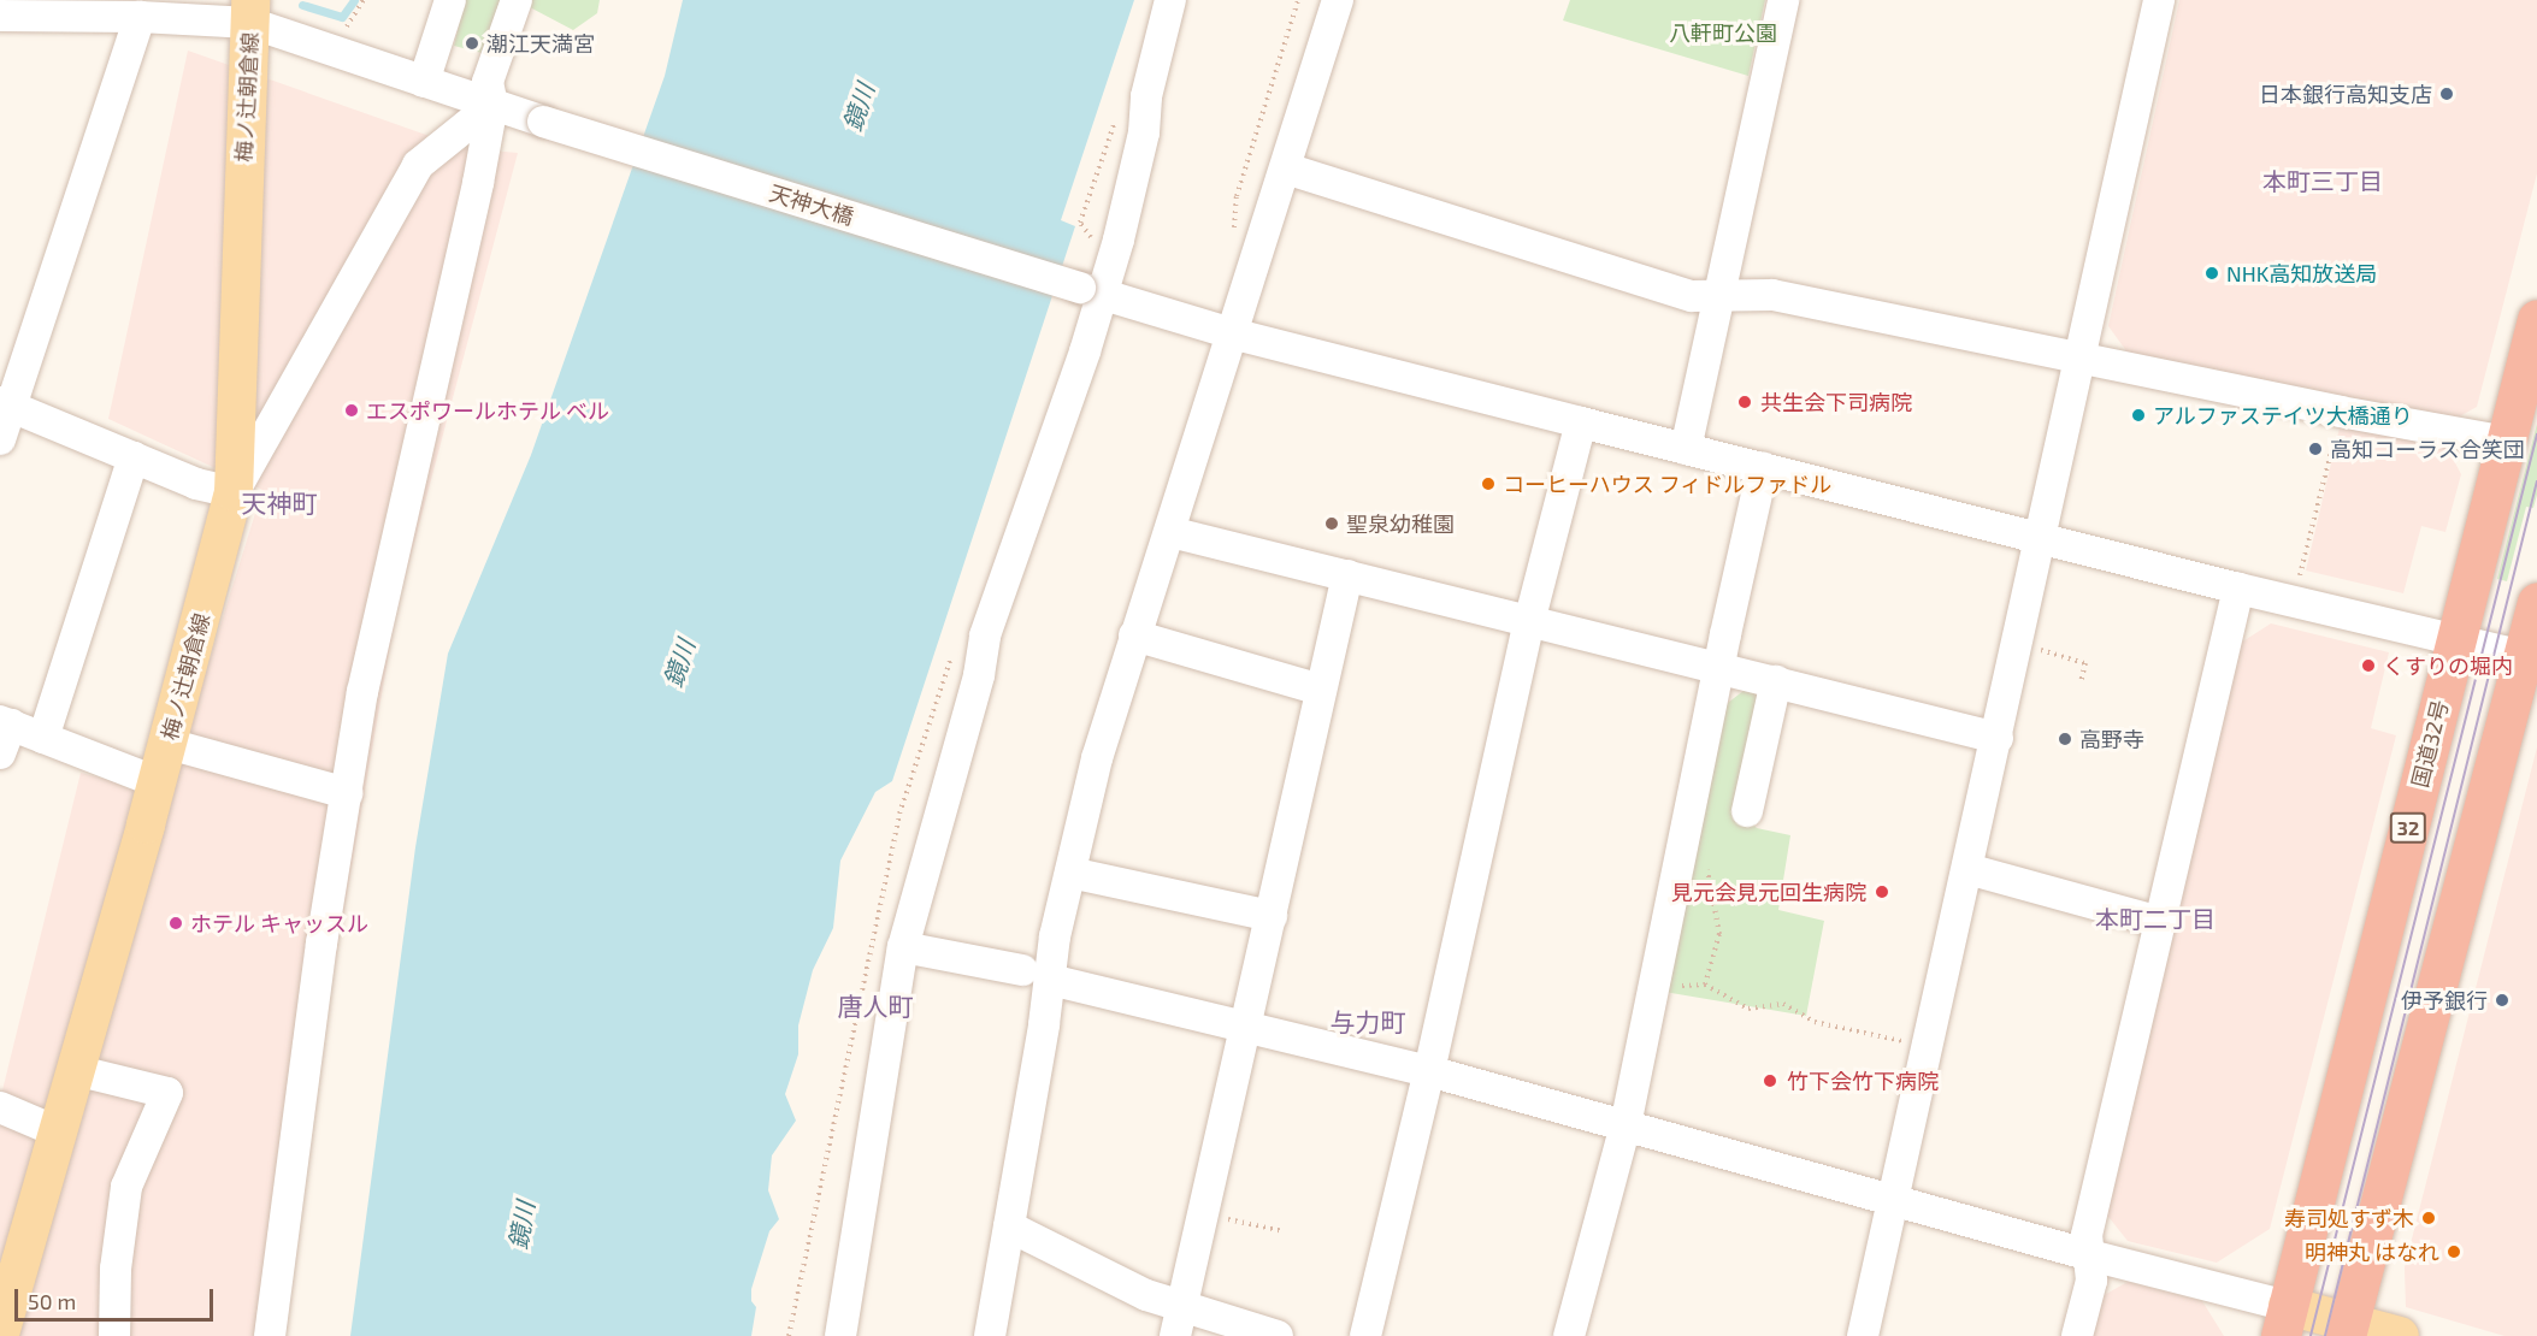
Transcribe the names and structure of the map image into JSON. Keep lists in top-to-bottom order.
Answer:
{
  "streets": {
    "highway": ["国道32号", "32"],
    "main road": ["梅ノ辻朝倉線"],
    "street": ["天神大橋"]
  },
  "crossings": [
    ["梅ノ辻朝倉線", "天神大橋"],
    ["天神大橋", "国道32号"]
  ],
  "districts": [
    "本町三丁目",
    "天神町",
    "本町二丁目",
    "唐人町",
    "与力町"
  ],
  "water": ["鏡川"],
  "parks": ["八軒町公園"],
  "places": [
    "潮江天満宮",
    "日本銀行高知支店",
    "NHK高知放送局",
    "共生会下司病院",
    "エスポワールホテル ベル",
    "アルファステイツ大橋通り",
    "高知コーラス合笑団",
    "コーヒーハウス フィドルファドル",
    "聖泉幼稚園",
    "くすりの堀内",
    "高野寺",
    "見元会見元回生病院",
    "ホテル キャッスル",
    "伊予銀行",
    "竹下会竹下病院",
    "寿司処すず木",
    "明神丸 はなれ"
  ],
  "scale_bar": "50 m"
}
